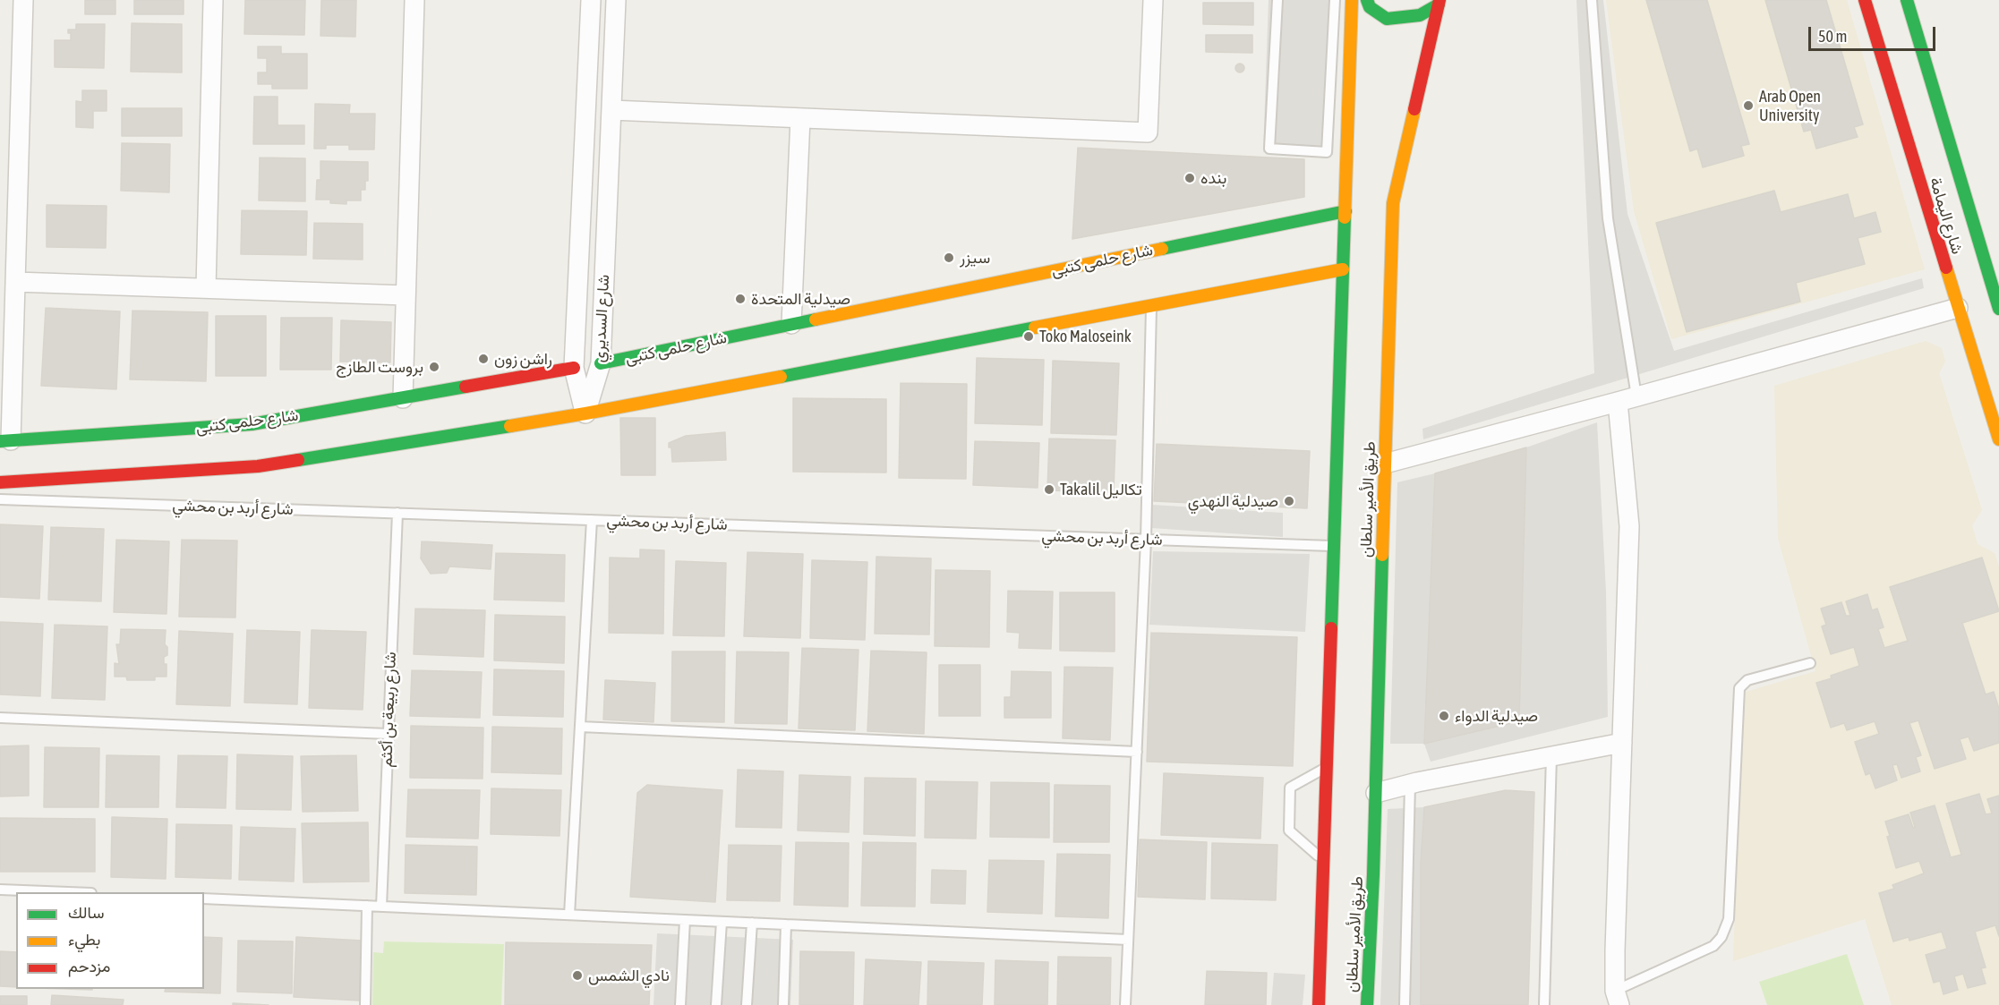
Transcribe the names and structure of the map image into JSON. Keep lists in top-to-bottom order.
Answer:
{
  "streets": {
    "main road": ["شارع اليمامة", "شارع حلمى كتبى", "طريق الأمير سلطان"],
    "street": ["شارع السديري"],
    "lane": ["شارع أربد بن محشي", "شارع ربيعة بن أكثم"]
  },
  "crossings": [
    ["شارع حلمى كتبى", "شارع السديري"],
    ["شارع حلمى كتبى", "طريق الأمير سلطان"],
    ["طريق الأمير سلطان", "شارع أربد بن محشي"],
    ["شارع أربد بن محشي", "شارع ربيعة بن أكثم"]
  ],
  "places": [
    "Arab Open University",
    "بنده",
    "سيزر",
    "صيدلية المتحدة",
    "Toko Maloseink",
    "راشن زون",
    "بروست الطازج",
    "Takalil تكاليل",
    "صيدلية النهدي",
    "صيدلية الدواء",
    "نادي الشمس"
  ],
  "legend": ["سالك", "بطيء", "مزدحم"],
  "scale_bar": "50 m"
}
